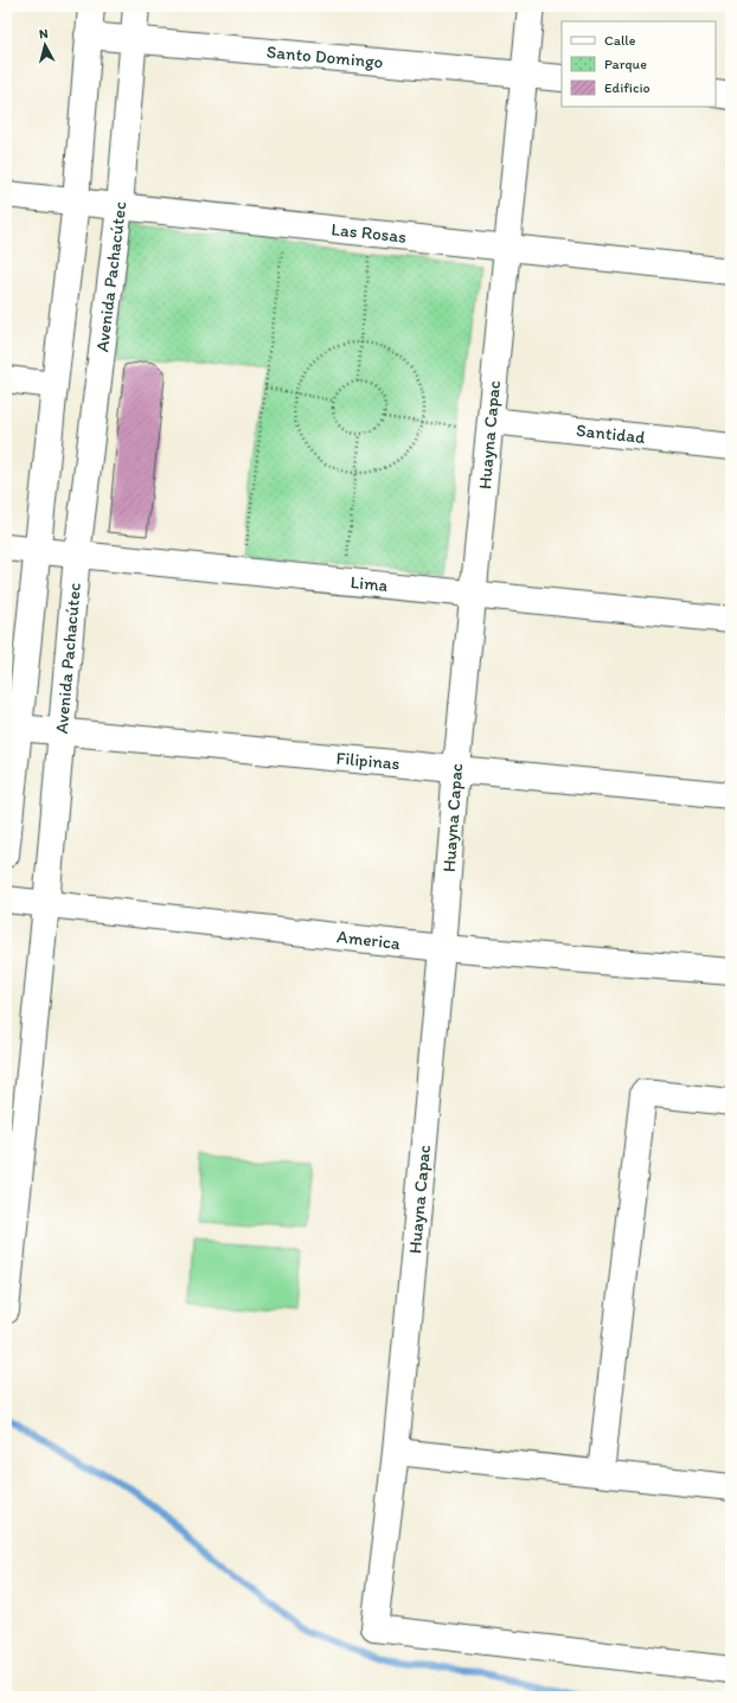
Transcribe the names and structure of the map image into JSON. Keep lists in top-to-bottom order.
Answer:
{
  "streets": {
    "street": [
      "Santo Domingo",
      "Las Rosas",
      "Avenida Pachacútec",
      "Santidad",
      "Huayna Capac",
      "Lima",
      "Filipinas",
      "America"
    ]
  },
  "crossings": [
    ["Santo Domingo", "Avenida Pachacútec"],
    ["Santo Domingo", "Huayna Capac"],
    ["Las Rosas", "Avenida Pachacútec"],
    ["Las Rosas", "Huayna Capac"],
    ["Avenida Pachacútec", "Lima"],
    ["Avenida Pachacútec", "Filipinas"],
    ["Avenida Pachacútec", "America"],
    ["Santidad", "Huayna Capac"],
    ["Huayna Capac", "Lima"],
    ["Huayna Capac", "Filipinas"],
    ["Huayna Capac", "America"]
  ],
  "legend": ["Calle", "Parque", "Edificio"],
  "north": "top"
}
